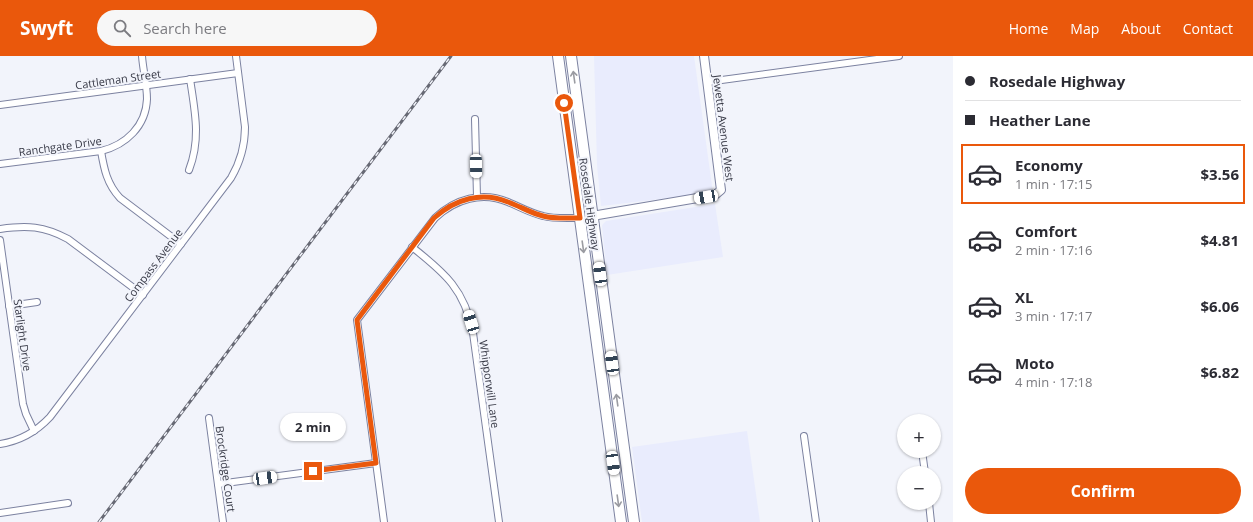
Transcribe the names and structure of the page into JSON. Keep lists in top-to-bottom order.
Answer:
{
  "streets": {
    "main road": ["Rosedale Highway"],
    "street": [
      "Cattleman Street",
      "Jewetta Avenue West",
      "Ranchgate Drive",
      "Compass Avenue",
      "Starlight Drive",
      "Whipporwill Lane",
      "Brockridge Court"
    ]
  },
  "crossings": [
    ["Cattleman Street", "Ranchgate Drive"],
    ["Cattleman Street", "Compass Avenue"],
    ["Jewetta Avenue West", "Rosedale Highway"],
    ["Compass Avenue", "Starlight Drive"]
  ],
  "page": {
    "header": "Swyft",
    "search": "Search here",
    "nav": [
      "Home",
      "Map",
      "About",
      "Contact"
    ],
    "banner": ["Rosedale Highway", "Heather Lane"],
    "list": [
      {
        "name": "Economy",
        "note": "1 min · 17:15",
        "value": "$3.56"
      },
      {
        "name": "Comfort",
        "note": "2 min · 17:16",
        "value": "$4.81"
      },
      {
        "name": "XL",
        "note": "3 min · 17:17",
        "value": "$6.06"
      },
      {
        "name": "Moto",
        "note": "4 min · 17:18",
        "value": "$6.82"
      }
    ],
    "bubble": "2 min",
    "map_buttons": ["+", "−"],
    "buttons": "Confirm"
  }
}
